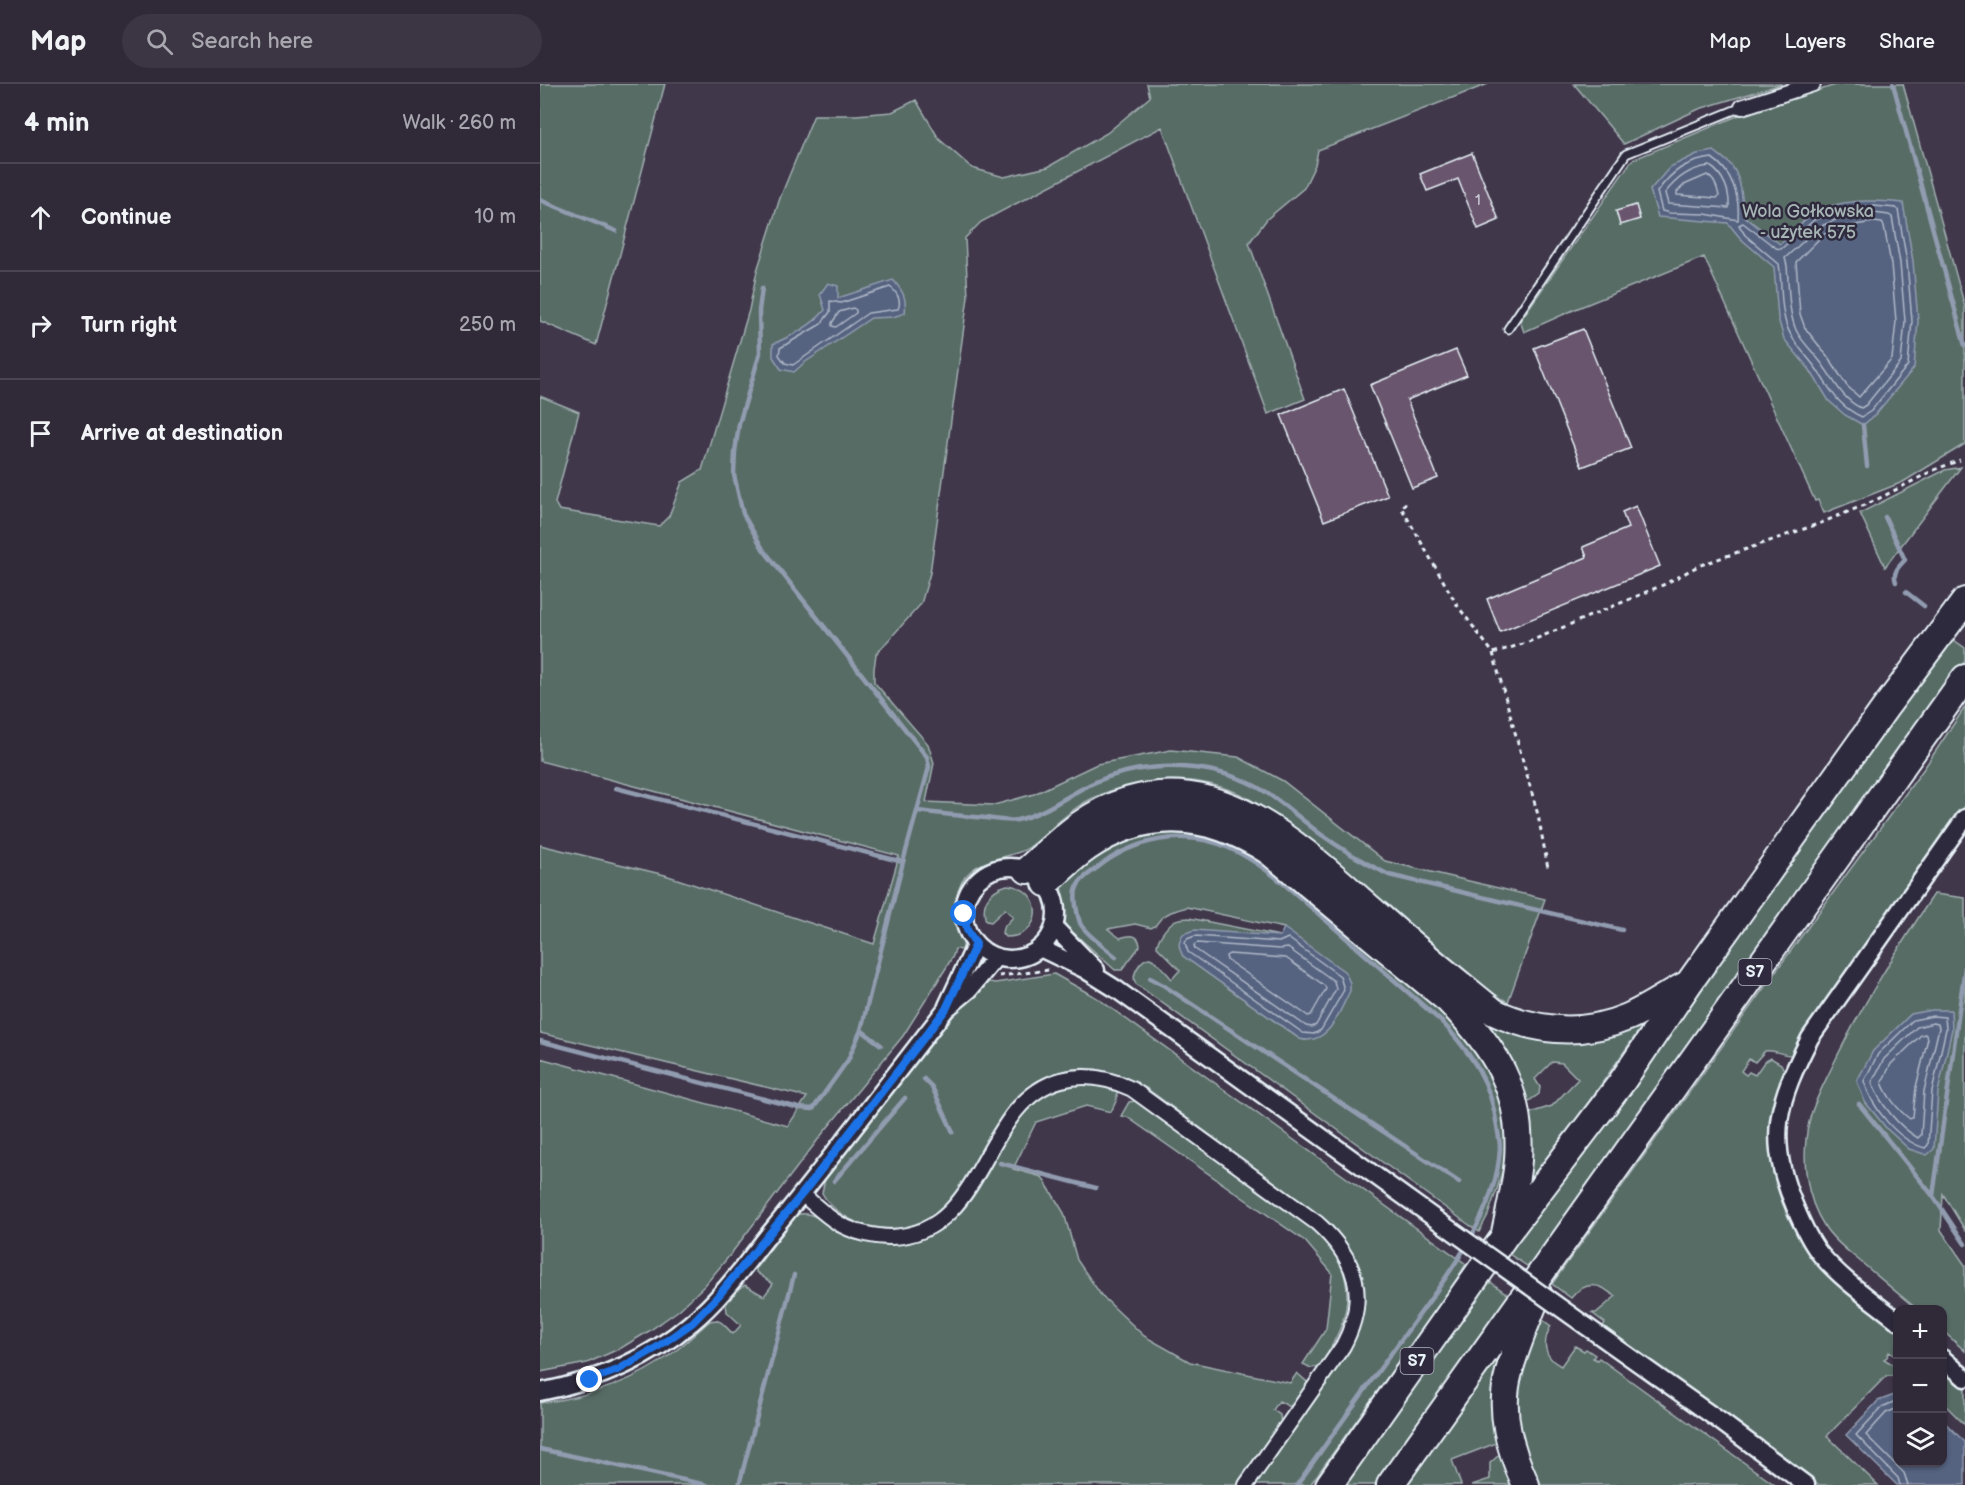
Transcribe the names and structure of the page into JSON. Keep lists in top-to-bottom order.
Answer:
{
  "streets": {
    "highway": ["S7"]
  },
  "parks": ["Wola Gołkowska - użytek 575"],
  "house_numbers": ["1"],
  "page": {
    "header": "Map",
    "search": "Search here",
    "nav": ["Map", "Layers", "Share"],
    "heading": ["4 min", "Walk · 260 m"],
    "list": [
      ["Continue", "10 m"],
      ["Turn right", "250 m"],
      "Arrive at destination"
    ],
    "map_buttons": ["+", "−"]
  }
}
